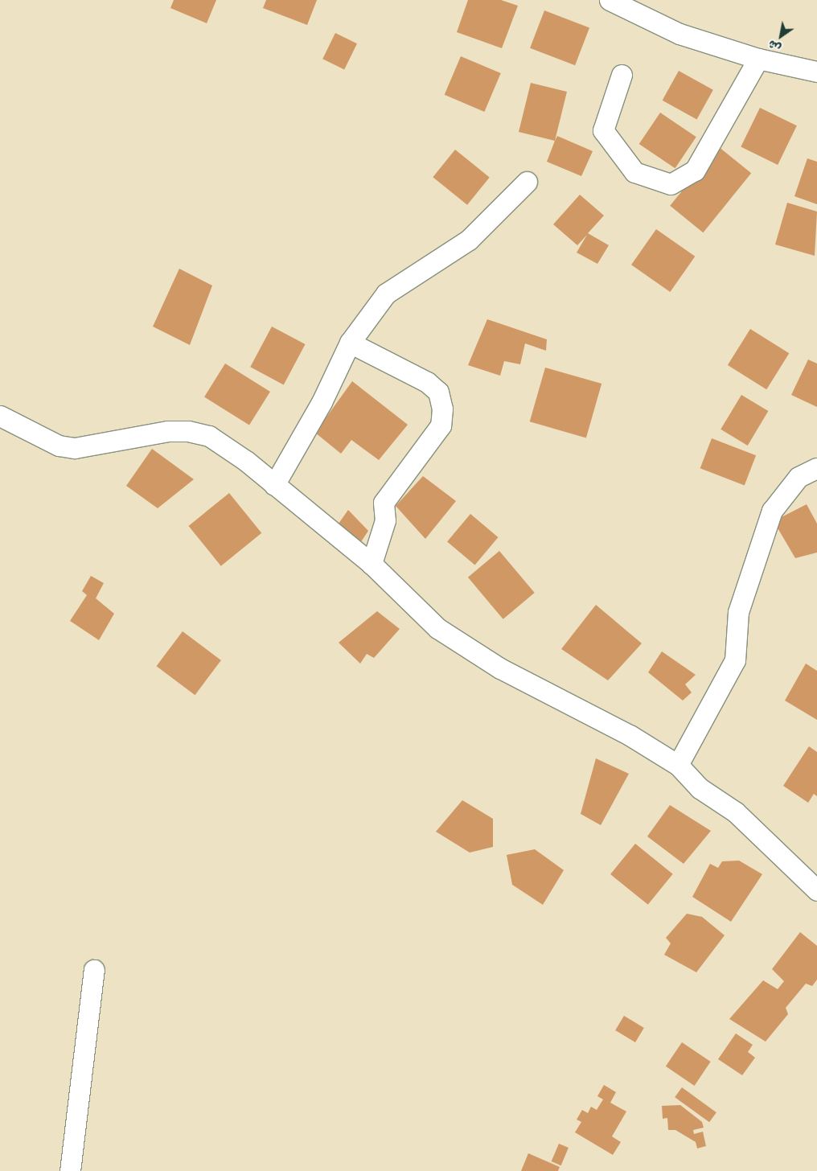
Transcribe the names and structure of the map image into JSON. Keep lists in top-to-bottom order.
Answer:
{
  "north": "bottom left"
}
